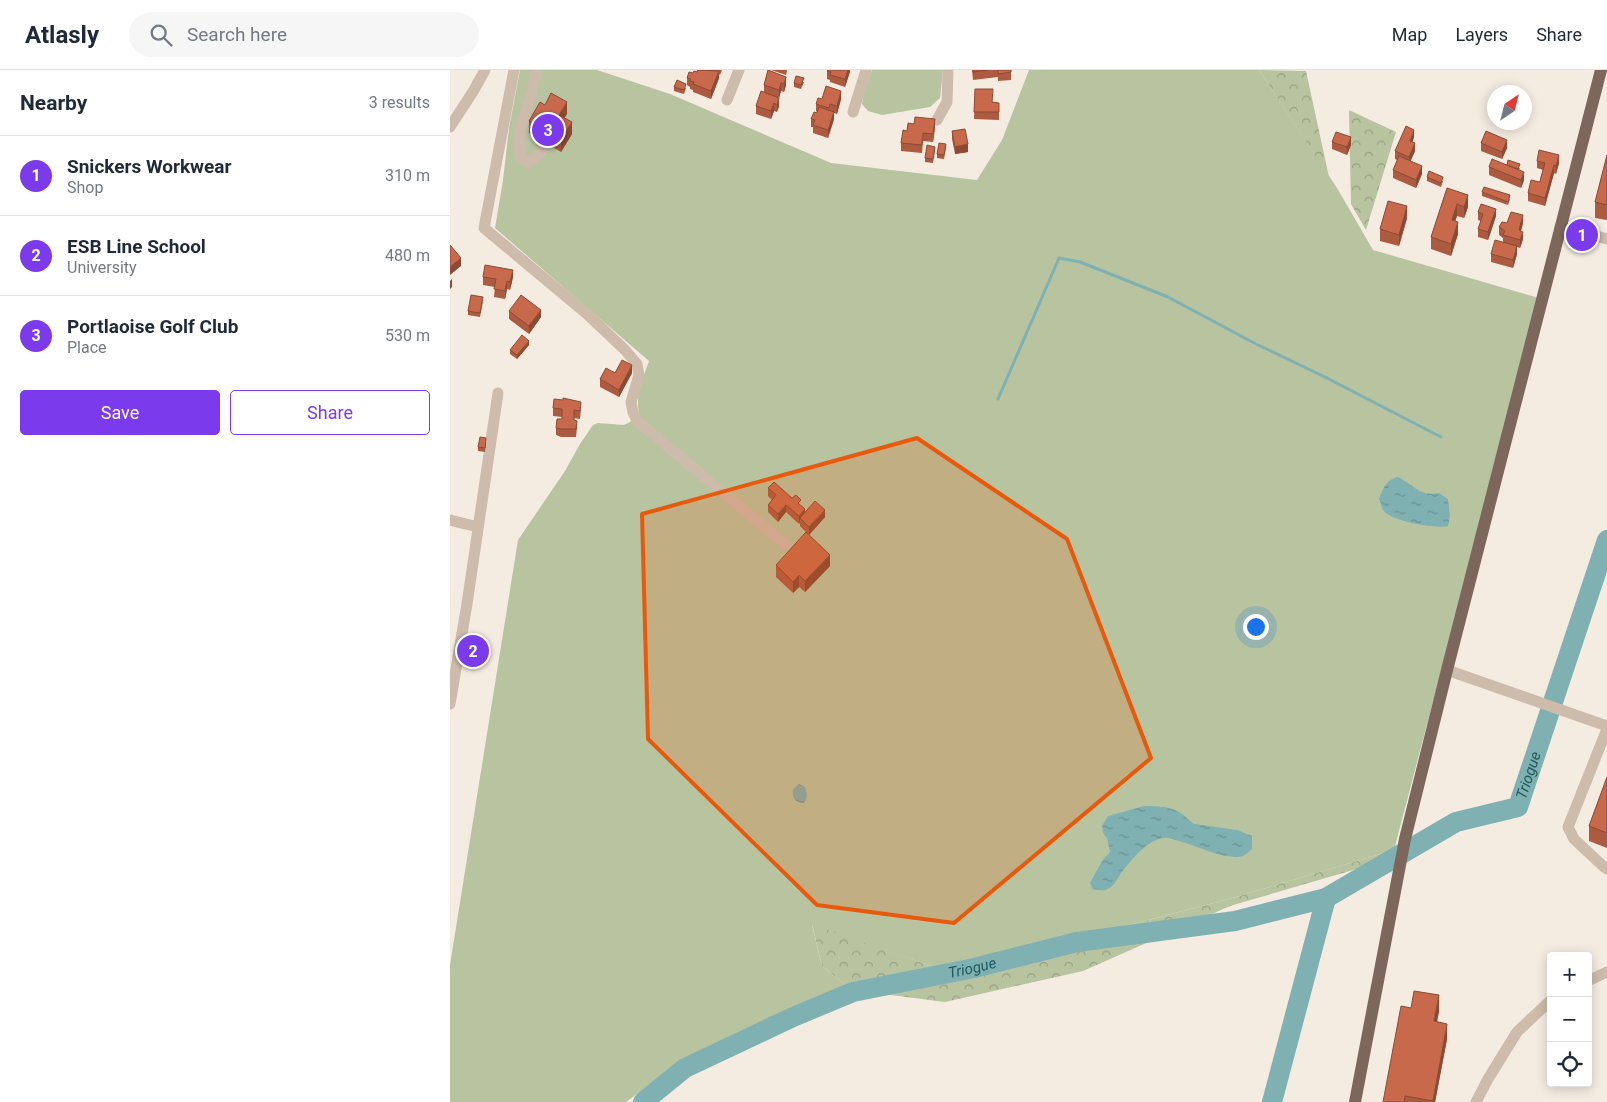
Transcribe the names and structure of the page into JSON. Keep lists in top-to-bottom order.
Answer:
{
  "water": ["Triogue"],
  "north": "top right",
  "page": {
    "header": "Atlasly",
    "search": "Search here",
    "nav": ["Map", "Layers", "Share"],
    "heading": ["Nearby", "3 results"],
    "pins": ["3", "1", "2"],
    "list": [
      {
        "mark": "1",
        "name": "Snickers Workwear",
        "note": "Shop",
        "value": "310 m"
      },
      {
        "mark": "2",
        "name": "ESB Line School",
        "note": "University",
        "value": "480 m"
      },
      {
        "mark": "3",
        "name": "Portlaoise Golf Club",
        "note": "Place",
        "value": "530 m"
      }
    ],
    "buttons": ["Save", "Share"],
    "map_buttons": ["+", "−"]
  }
}
